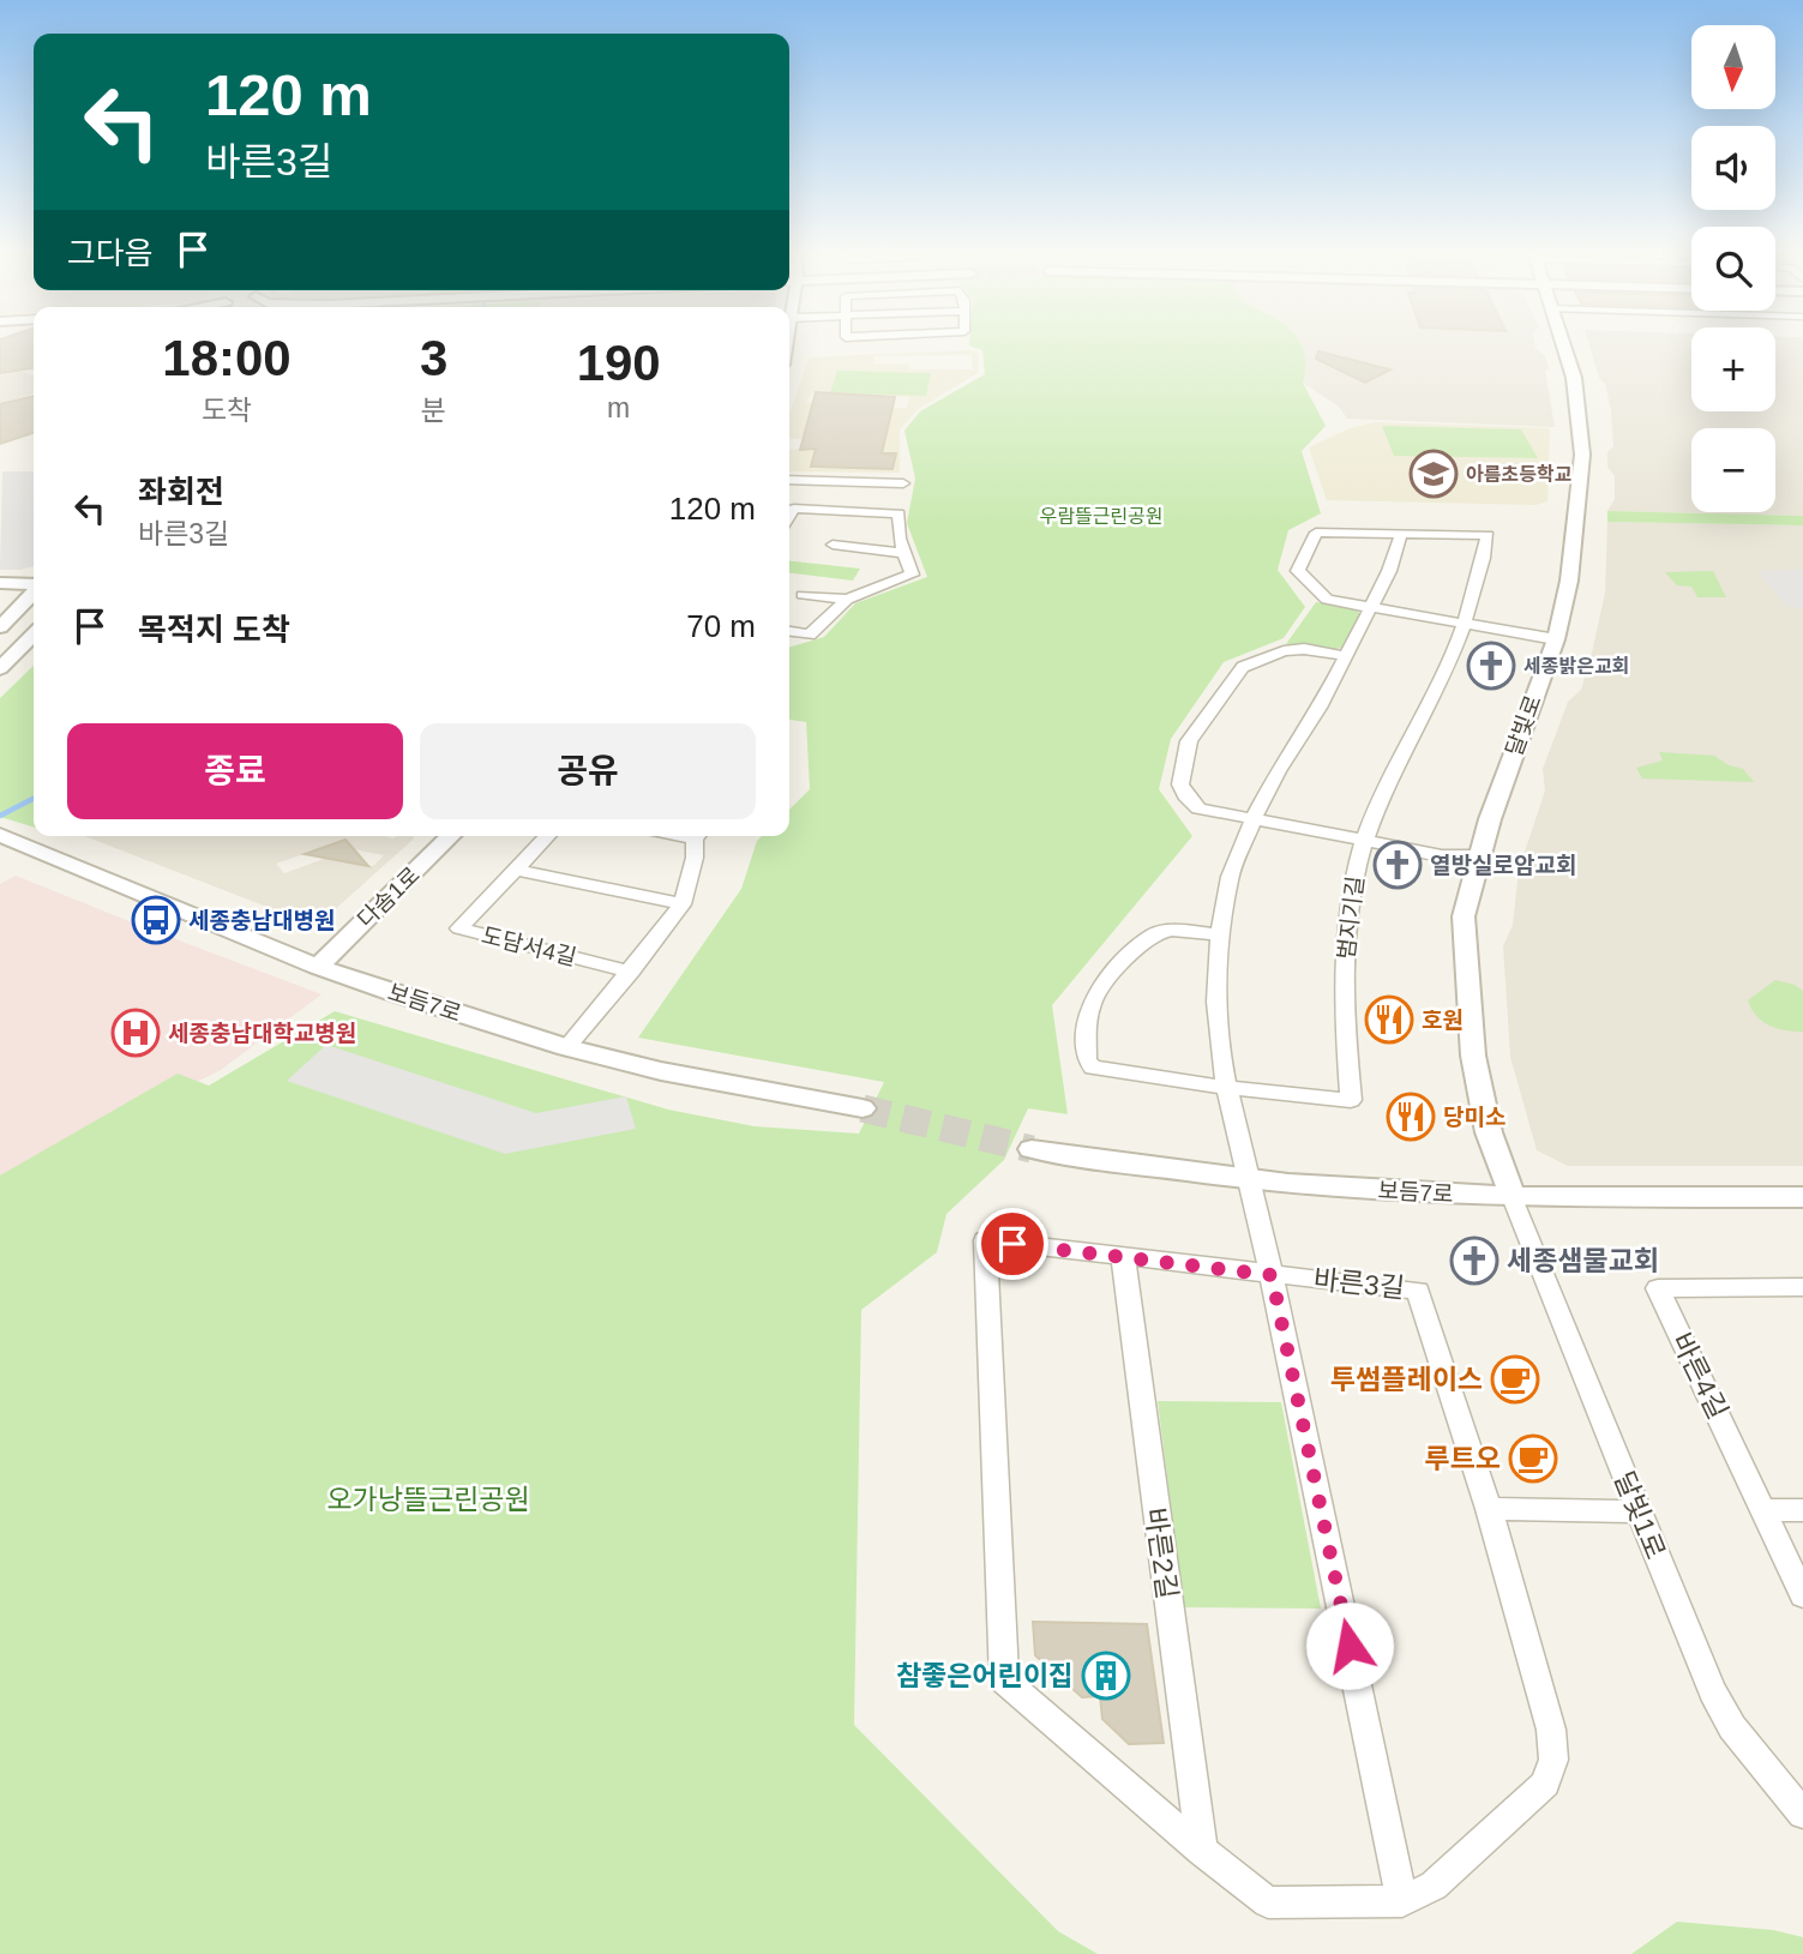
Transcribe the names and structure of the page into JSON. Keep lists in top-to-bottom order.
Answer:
{
  "streets": {
    "street": [
      "달빛로",
      "다솜1로",
      "범지기길",
      "도담서4길",
      "보듬7로",
      "바른3길",
      "바른4길",
      "달빛1로",
      "바른2길"
    ]
  },
  "crossings": [
    ["달빛로", "보듬7로"],
    ["달빛로", "달빛1로"],
    ["다솜1로", "보듬7로"],
    ["보듬7로", "달빛1로"],
    ["바른3길", "바른2길"]
  ],
  "parks": ["우람뜰근린공원", "오가낭뜰근린공원"],
  "places": {
    "school or university": ["아름초등학교"],
    "church": ["세종밝은교회", "열방실로암교회", "세종샘물교회"],
    "bus stop": ["세종충남대병원"],
    "restaurant": ["호원", "당미소"],
    "hospital": ["세종충남대학교병원"],
    "cafe": ["투썸플레이스", "루트오"],
    "building": ["참좋은어린이집"]
  },
  "north": "bottom",
  "page": {
    "map_buttons": ["+", "−"],
    "turn": ["120 m", "바른3길"],
    "then": "그다음",
    "eta": [
      "18:00",
      "도착",
      "3",
      "분",
      "190",
      "m"
    ],
    "list": [
      {
        "name": "좌회전",
        "note": "바른3길",
        "value": "120 m"
      },
      {
        "name": "목적지 도착",
        "value": "70 m"
      }
    ],
    "buttons": ["종료", "공유"]
  }
}
